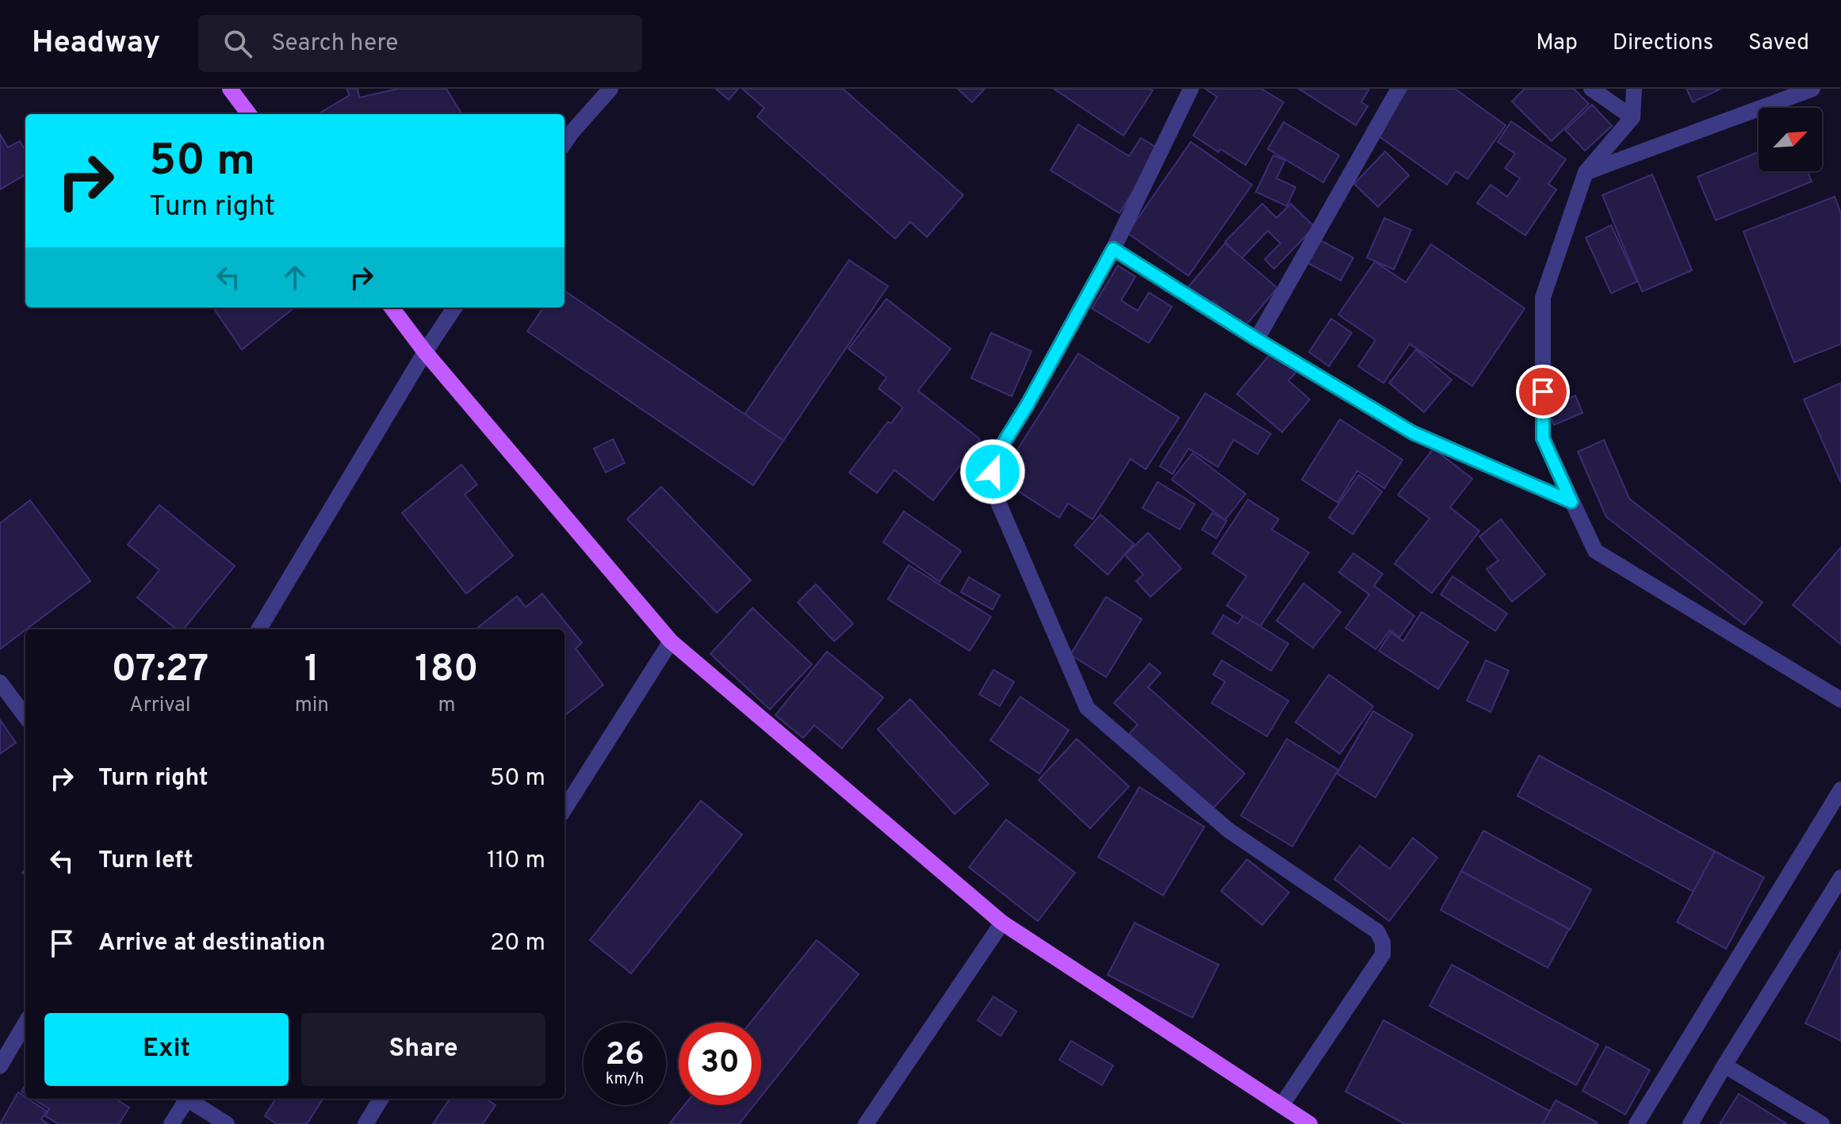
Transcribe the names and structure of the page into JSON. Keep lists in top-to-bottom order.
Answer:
{
  "north": "top right",
  "page": {
    "header": "Headway",
    "search": "Search here",
    "nav": ["Map", "Directions", "Saved"],
    "turn": ["50 m", "Turn right"],
    "eta": [
      "07:27",
      "Arrival",
      "1",
      "min",
      "180",
      "m"
    ],
    "list": [
      {
        "name": "Turn right",
        "value": "50 m"
      },
      {
        "name": "Turn left",
        "value": "110 m"
      },
      {
        "name": "Arrive at destination",
        "value": "20 m"
      }
    ],
    "buttons": ["Exit", "Share"],
    "speed": "26 km/h",
    "limit": "30"
  }
}
